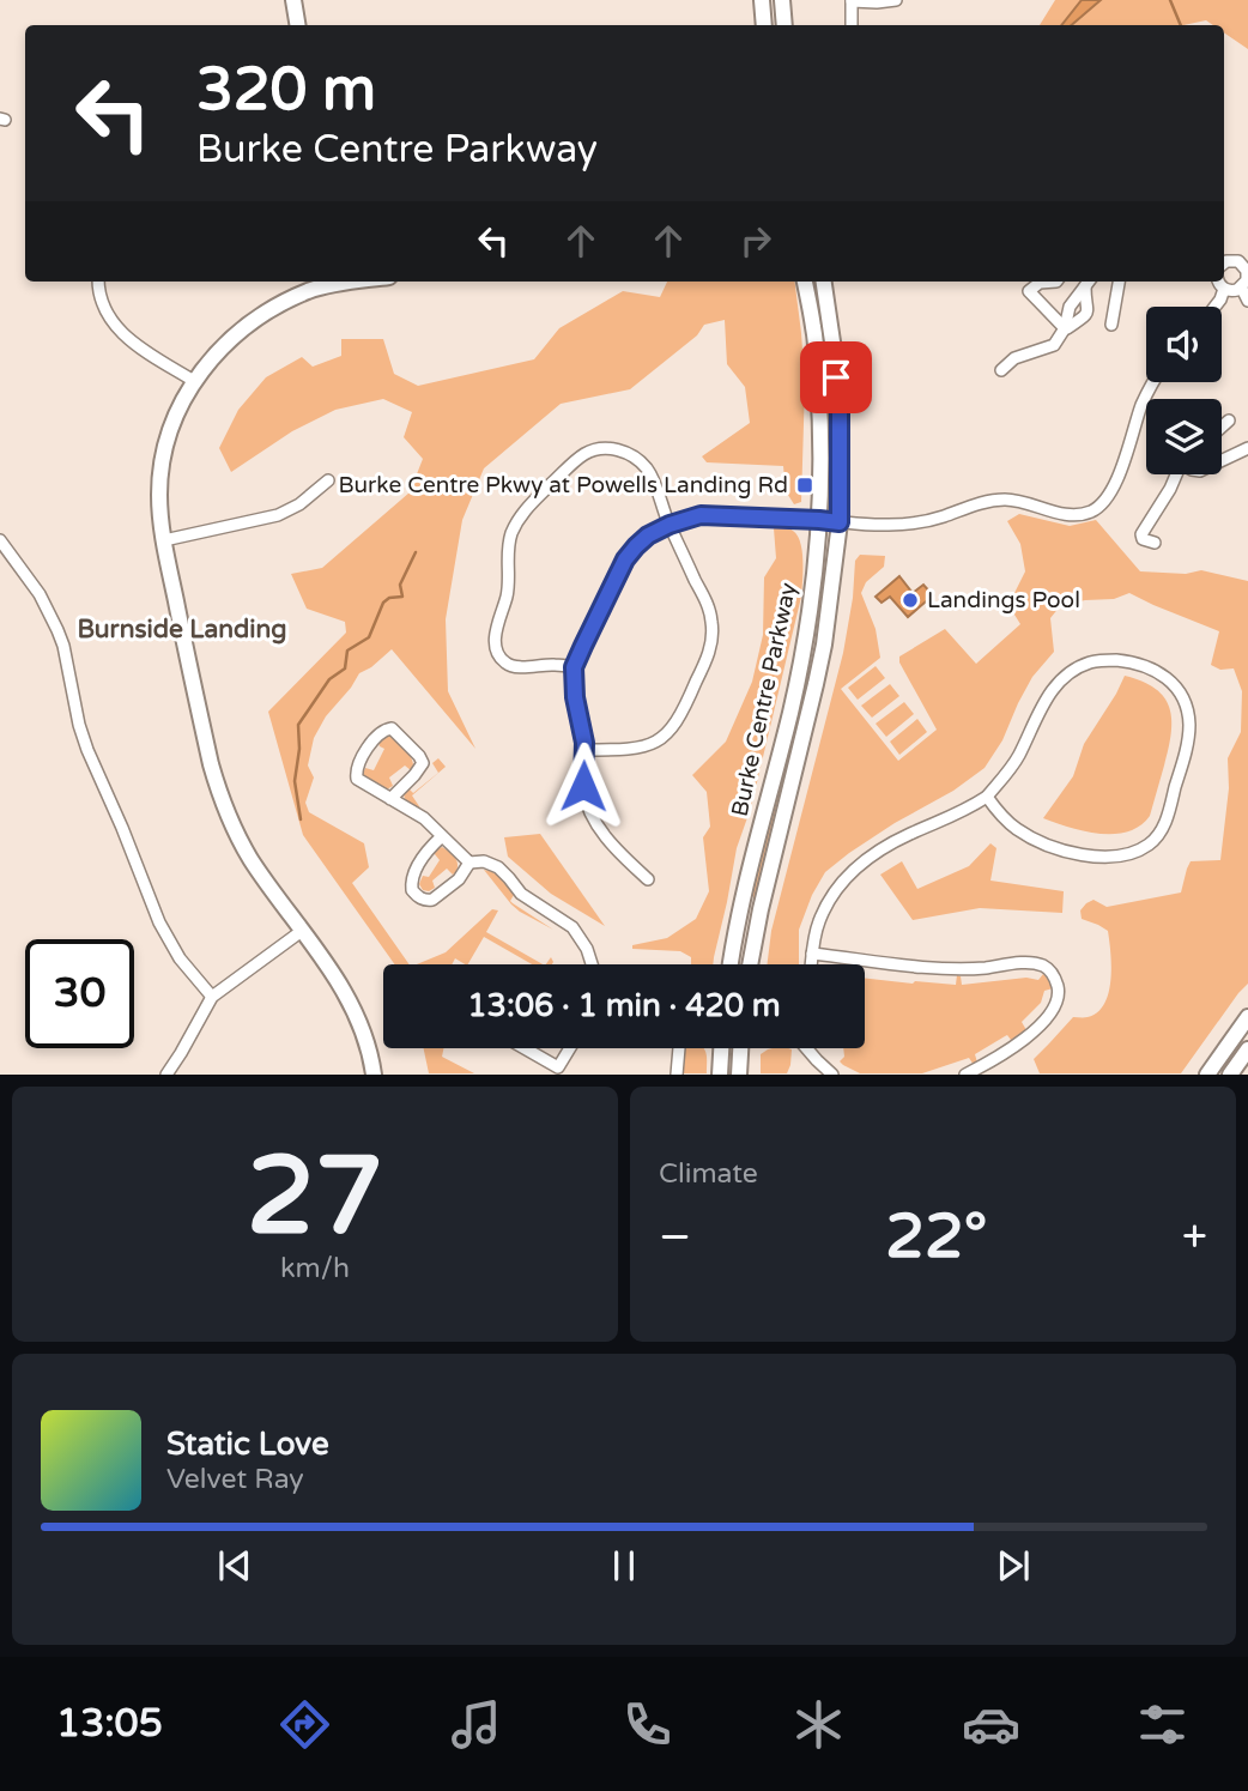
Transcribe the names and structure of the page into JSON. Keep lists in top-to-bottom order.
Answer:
{
  "streets": {
    "main road": ["Burke Centre Parkway"]
  },
  "districts": ["Burnside Landing"],
  "places": {
    "transit": ["Burke Centre Pkwy at Powells Landing Rd"],
    "other": ["Landings Pool"]
  },
  "page": {
    "turn": ["320 m", "Burke Centre Parkway"],
    "limit": "30",
    "trip": "13:06 · 1 min · 420 m",
    "tile": [
      ["27", "km/h"],
      "Climate"
    ],
    "heat": ["−", "22°", "+"],
    "song": ["Static Love", "Velvet Ray"],
    "tabs": "13:05"
  }
}
